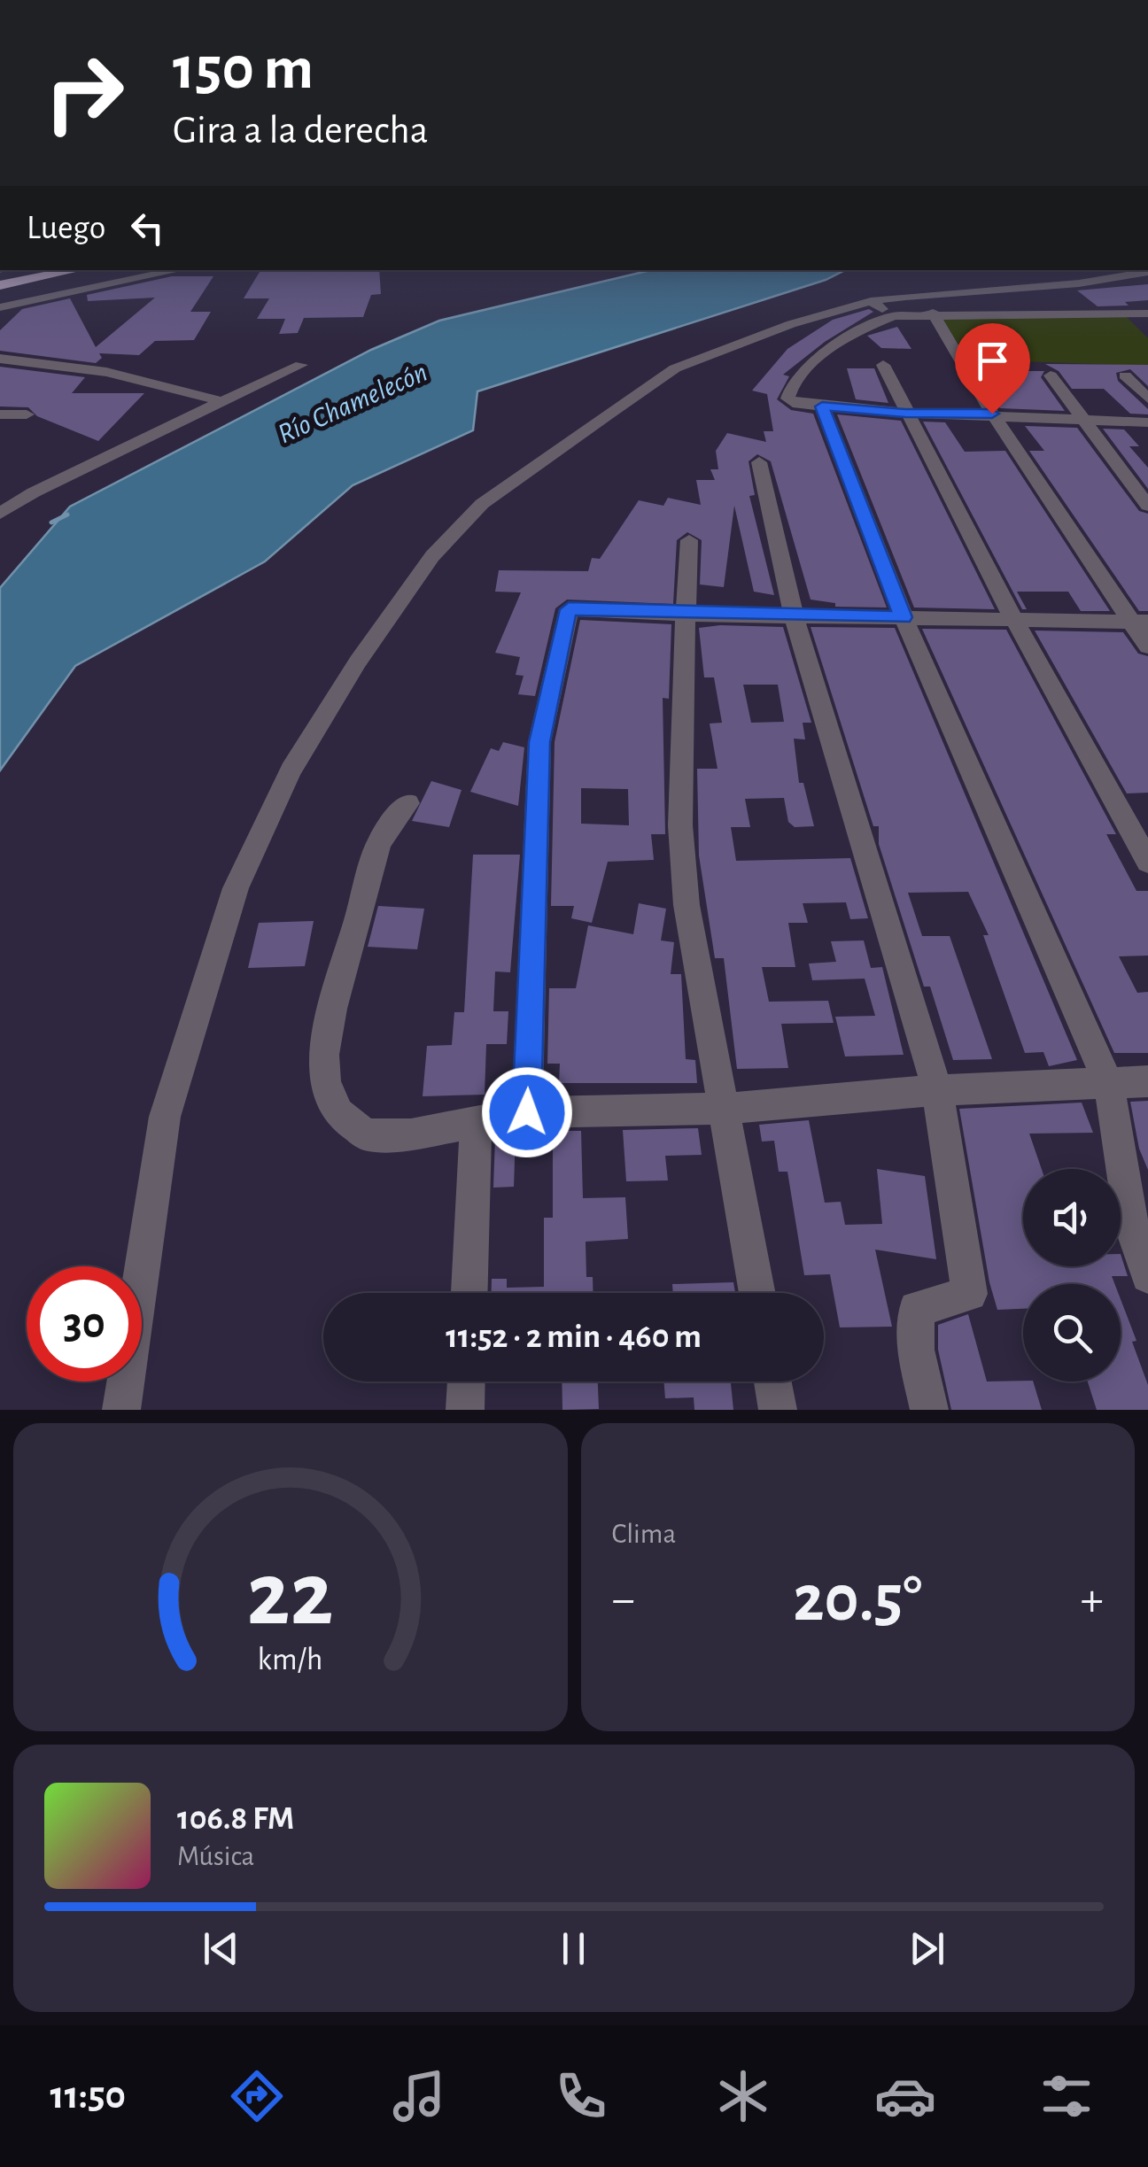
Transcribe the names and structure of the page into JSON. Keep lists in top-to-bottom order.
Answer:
{
  "water": ["Río Chamelecón"],
  "page": {
    "turn": ["150 m", "Gira a la derecha"],
    "then": "Luego",
    "limit": "30",
    "trip": "11:52 · 2 min · 460 m",
    "tile": "Clima",
    "heat": ["−", "20.5°", "+"],
    "song": ["106.8 FM", "Música"],
    "tabs": "11:50",
    "gauge": ["22", "km/h"]
  }
}
